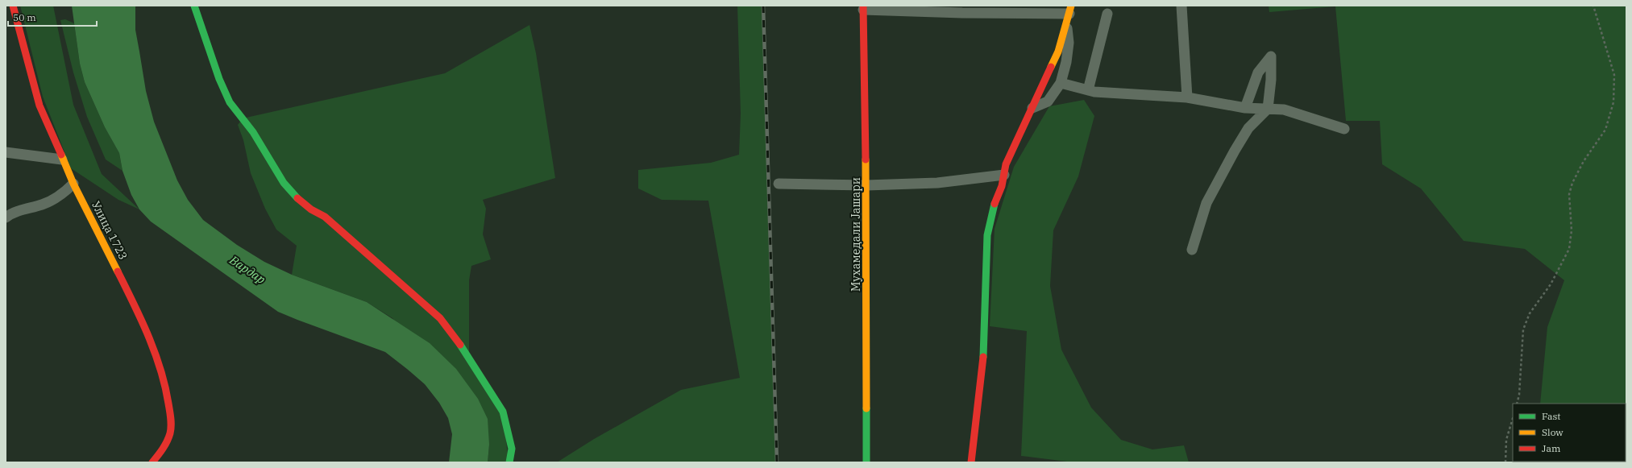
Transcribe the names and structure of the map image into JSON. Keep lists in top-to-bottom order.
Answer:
{
  "streets": {
    "street": ["Улица 1723", "Мухамедали Јашари"]
  },
  "water": ["Вардар"],
  "legend": ["Fast", "Slow", "Jam"],
  "scale_bar": "50 m"
}
